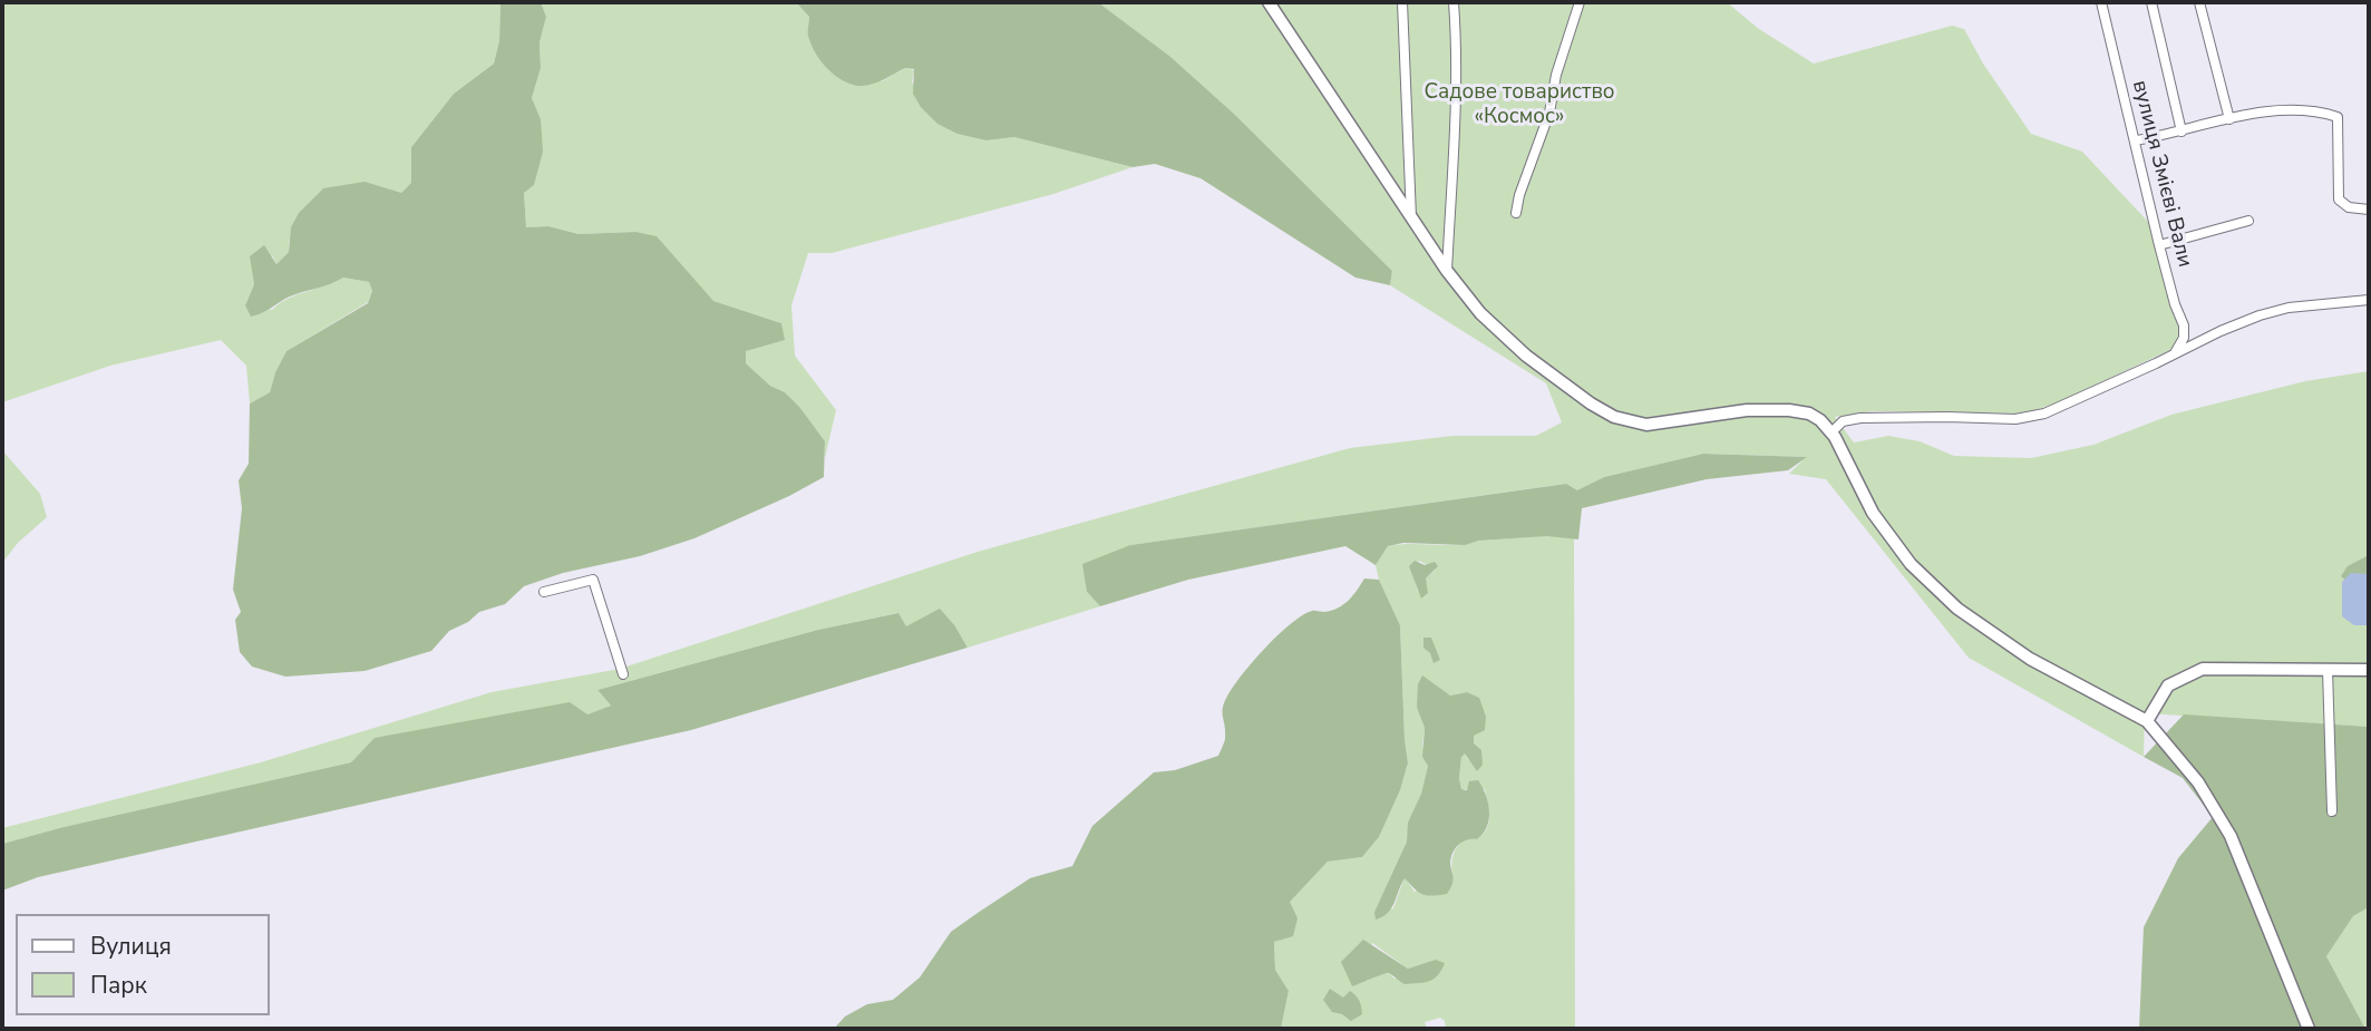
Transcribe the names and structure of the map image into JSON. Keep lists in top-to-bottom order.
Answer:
{
  "streets": {
    "street": ["вулиця Змієві Вали"]
  },
  "parks": ["Садове товариство «Космос»"],
  "legend": ["Вулиця", "Парк"]
}
